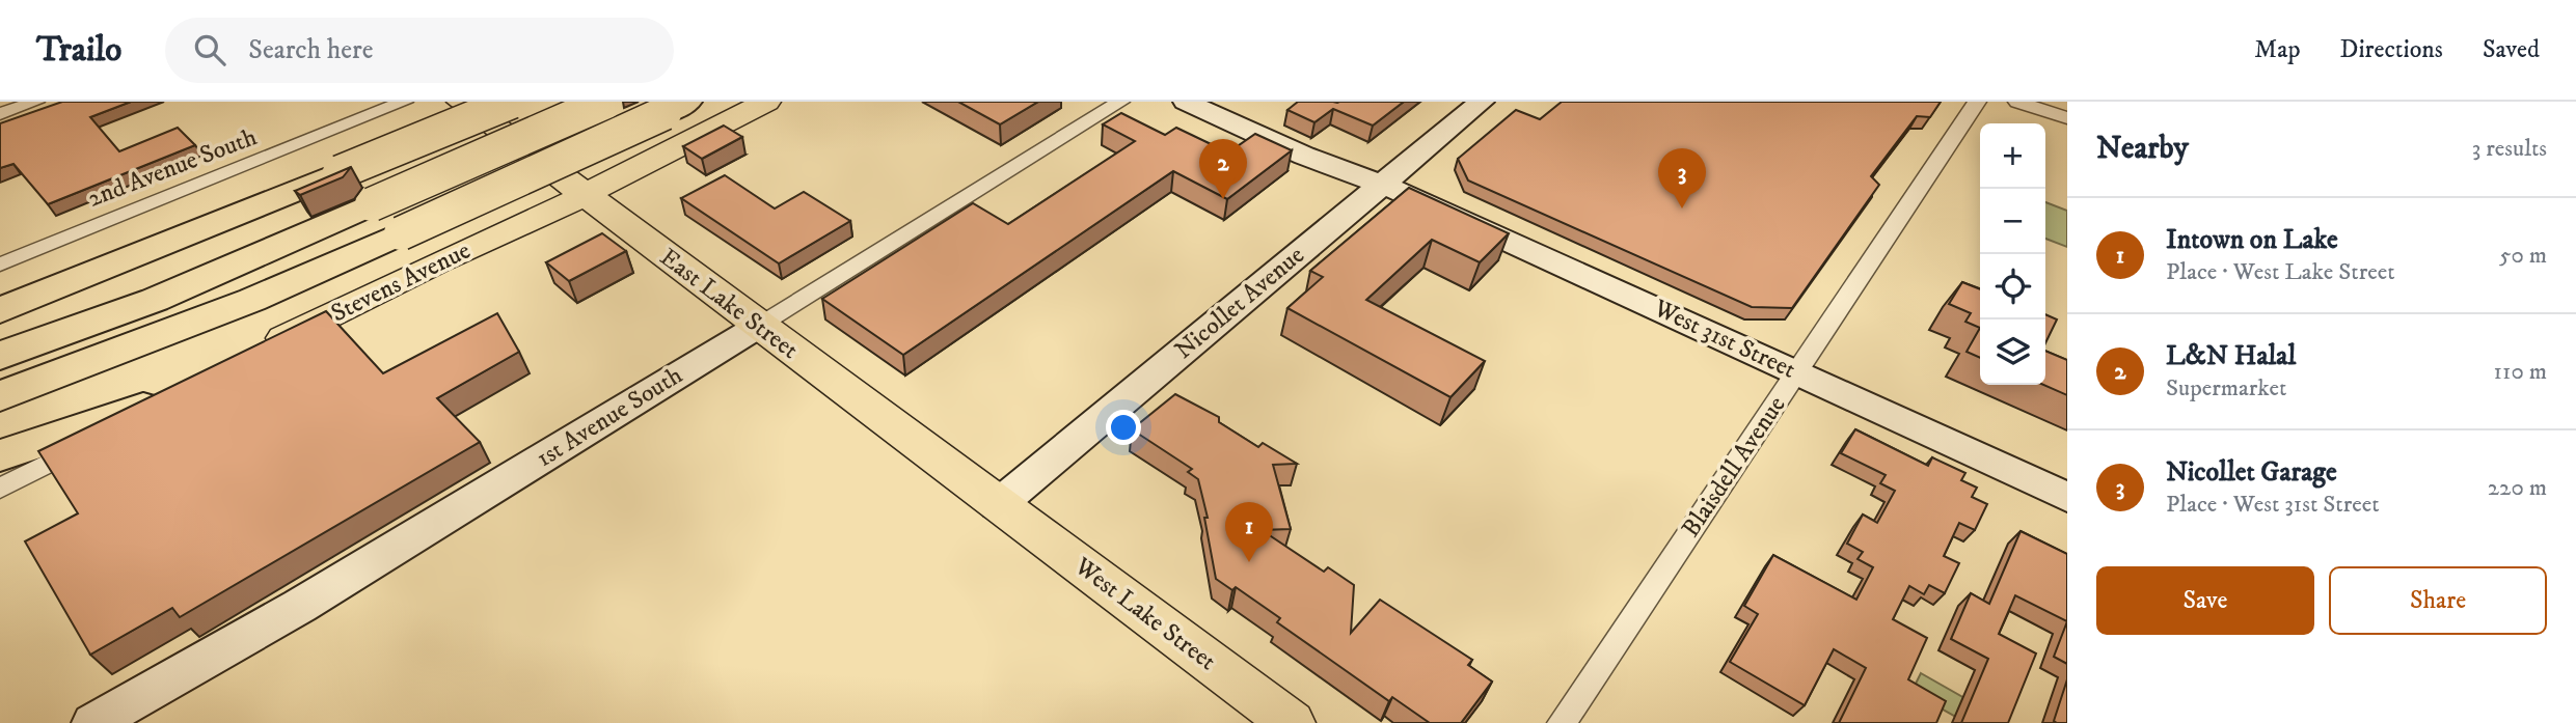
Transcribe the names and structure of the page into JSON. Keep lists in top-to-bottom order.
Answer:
{
  "streets": {
    "main road": ["Stevens Avenue", "East Lake Street", "West Lake Street"],
    "street": [
      "2nd Avenue South",
      "Nicollet Avenue",
      "West 31st Street",
      "1st Avenue South",
      "Blaisdell Avenue"
    ]
  },
  "crossings": [
    ["Stevens Avenue", "East Lake Street"],
    ["Nicollet Avenue", "East Lake Street"],
    ["Nicollet Avenue", "West 31st Street"],
    ["Nicollet Avenue", "West Lake Street"],
    ["East Lake Street", "1st Avenue South"],
    ["East Lake Street", "West Lake Street"],
    ["West 31st Street", "Blaisdell Avenue"]
  ],
  "page": {
    "header": "Trailo",
    "search": "Search here",
    "nav": ["Map", "Directions", "Saved"],
    "heading": ["Nearby", "3 results"],
    "map_buttons": ["+", "−"],
    "pins": ["2", "3", "1"],
    "list": [
      {
        "mark": "1",
        "name": "Intown on Lake",
        "note": "Place · West Lake Street",
        "value": "50 m"
      },
      {
        "mark": "2",
        "name": "L&N Halal",
        "note": "Supermarket",
        "value": "110 m"
      },
      {
        "mark": "3",
        "name": "Nicollet Garage",
        "note": "Place · West 31st Street",
        "value": "220 m"
      }
    ],
    "buttons": ["Save", "Share"]
  }
}
